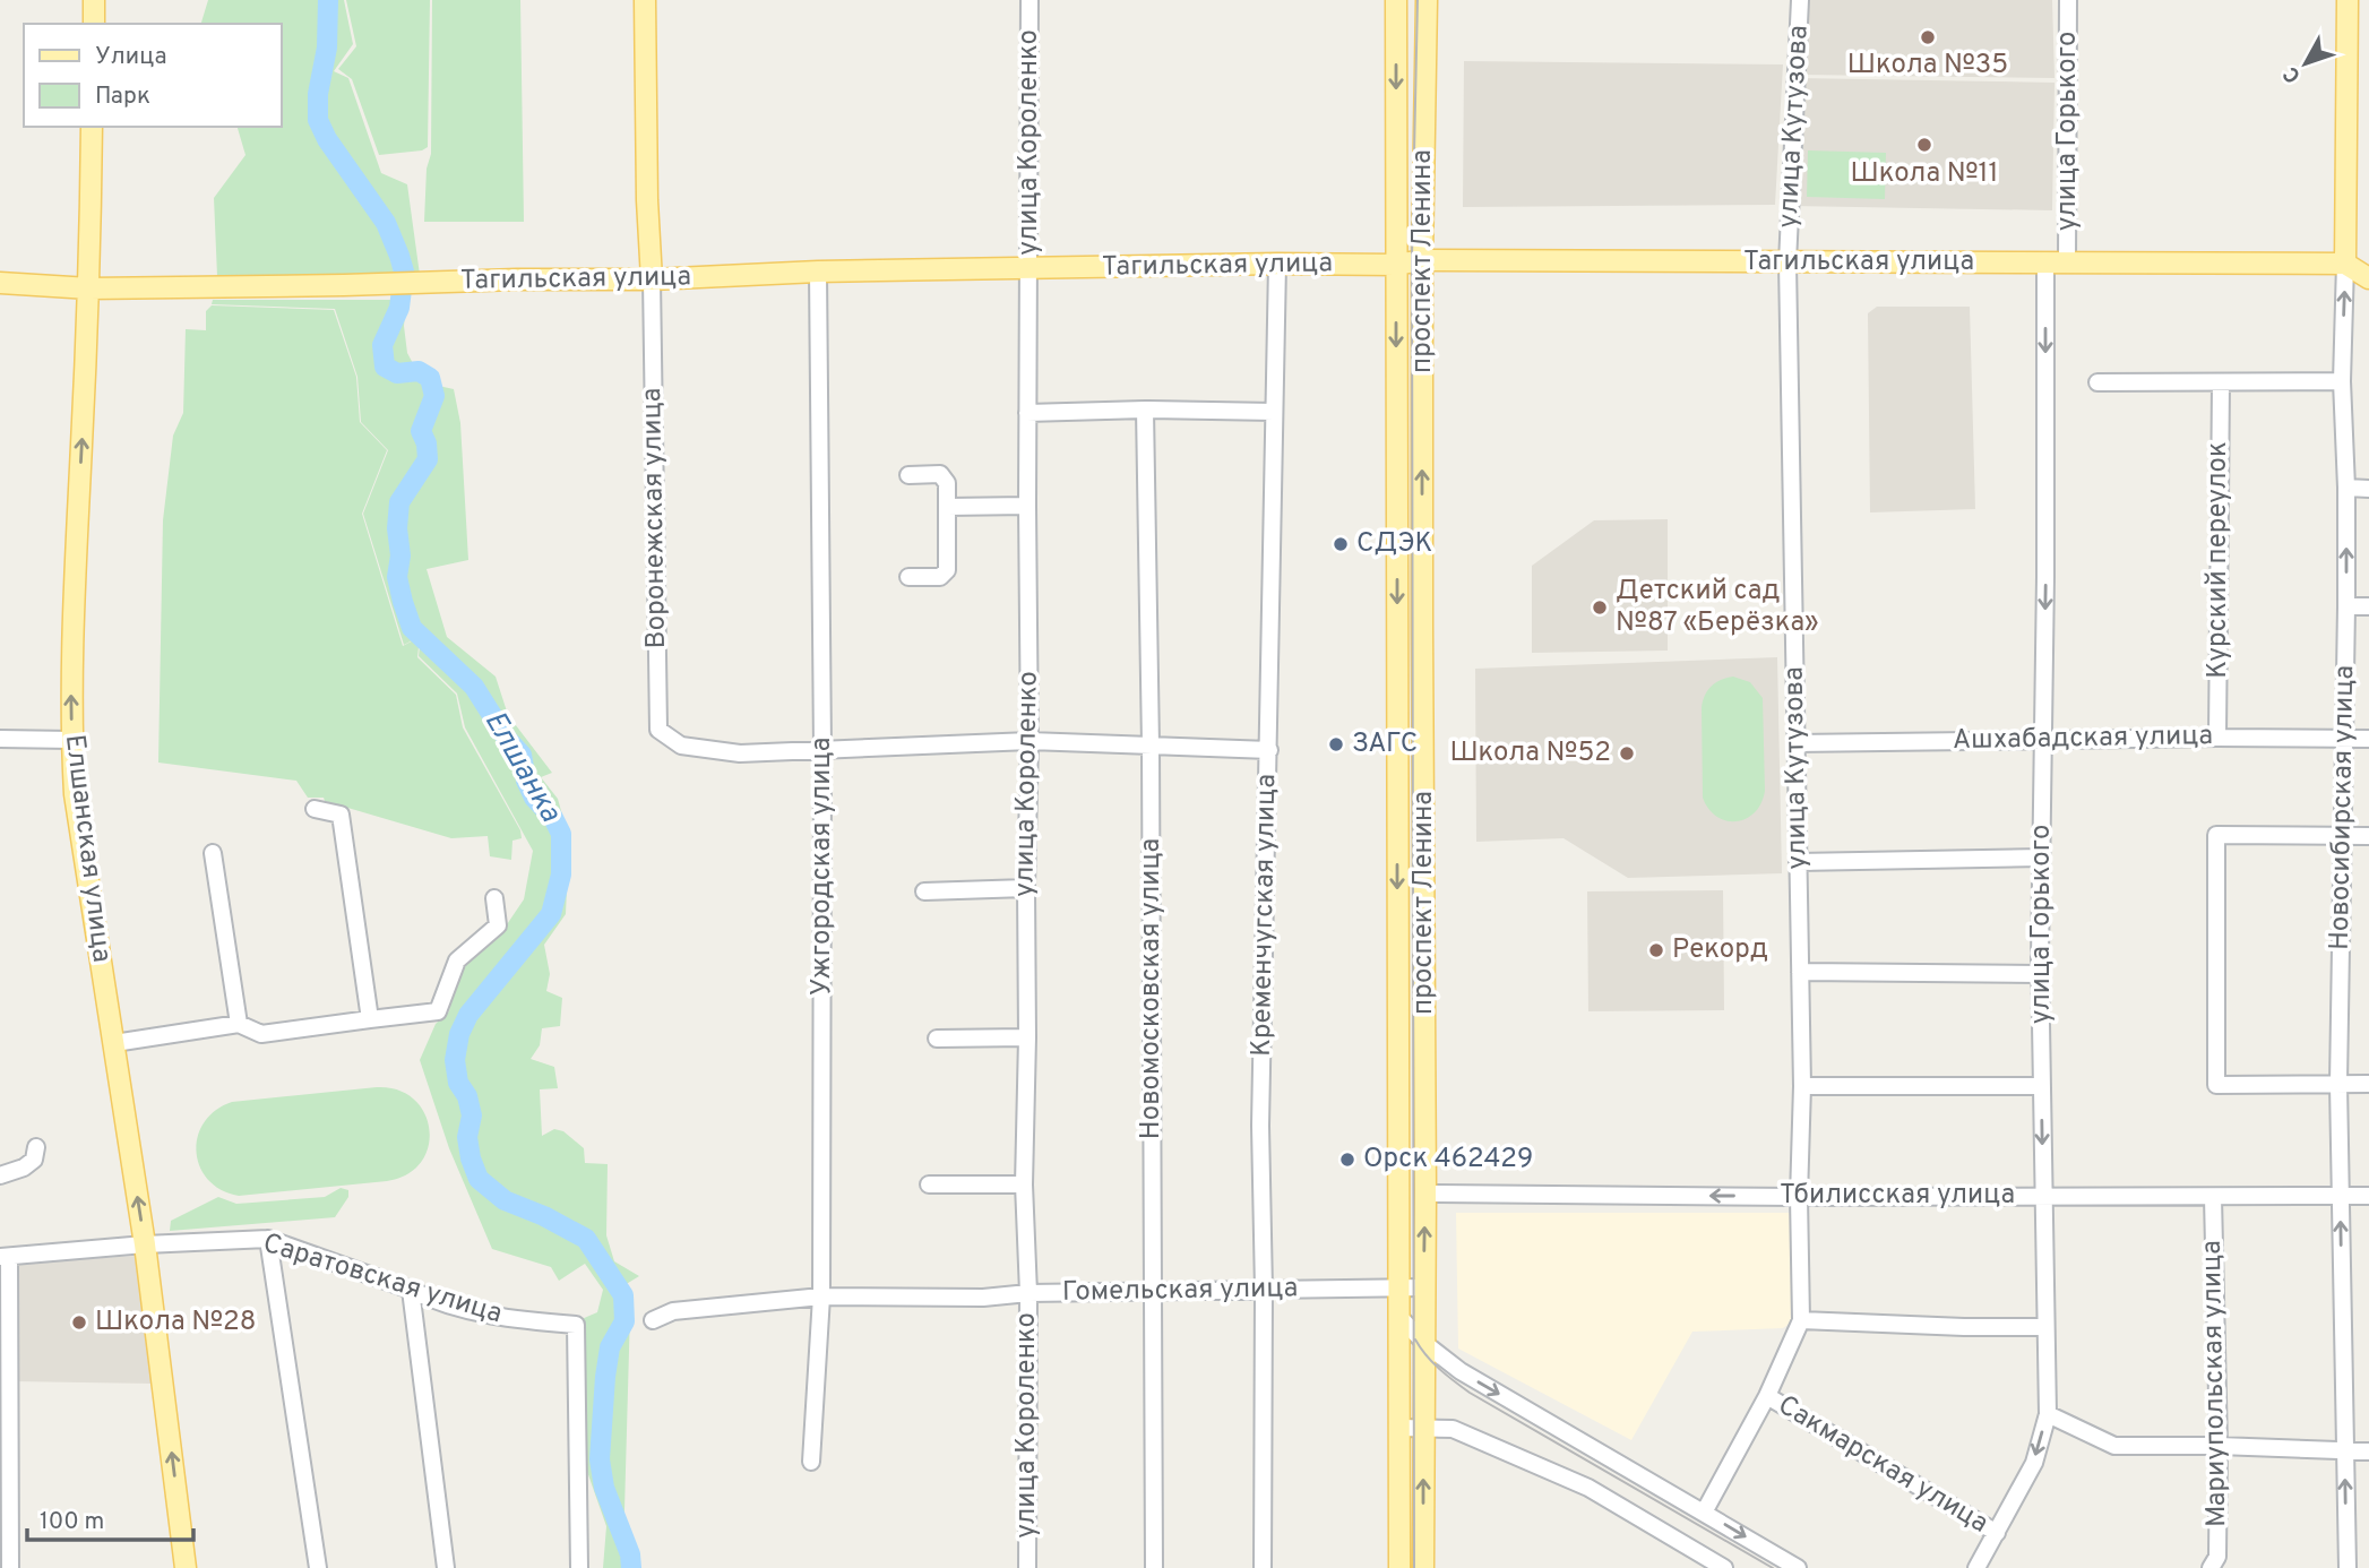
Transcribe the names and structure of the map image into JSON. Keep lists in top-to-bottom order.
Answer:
{
  "streets": {
    "main road": [
      "проспект Ленина",
      "Тагильская улица",
      "Новосибирская улица",
      "Елшанская улица"
    ],
    "street": [
      "улица Кутузова",
      "улица Горького",
      "улица Короленко",
      "Воронежская улица",
      "Курский переулок",
      "Ашхабадская улица",
      "Ужгородская улица",
      "Кременчугская улица",
      "Новомосковская улица",
      "Тбилисская улица",
      "Саратовская улица",
      "Гомельская улица",
      "Мариупольская улица",
      "Сакмарская улица"
    ]
  },
  "crossings": [
    ["улица Кутузова", "Тагильская улица"],
    ["улица Кутузова", "Ашхабадская улица"],
    ["улица Кутузова", "Тбилисская улица"],
    ["улица Кутузова", "Сакмарская улица"],
    ["улица Горького", "Тагильская улица"],
    ["улица Горького", "Ашхабадская улица"],
    ["улица Горького", "Тбилисская улица"],
    ["улица Горького", "Сакмарская улица"],
    ["улица Короленко", "Тагильская улица"],
    ["улица Короленко", "Гомельская улица"],
    ["проспект Ленина", "Тагильская улица"],
    ["проспект Ленина", "Тбилисская улица"],
    ["проспект Ленина", "Гомельская улица"],
    ["Тагильская улица", "Воронежская улица"],
    ["Тагильская улица", "Новосибирская улица"],
    ["Тагильская улица", "Елшанская улица"],
    ["Тагильская улица", "Ужгородская улица"],
    ["Тагильская улица", "Кременчугская улица"],
    ["Воронежская улица", "Ужгородская улица"],
    ["Курский переулок", "Ашхабадская улица"],
    ["Ашхабадская улица", "Новосибирская улица"],
    ["Новосибирская улица", "Тбилисская улица"],
    ["Елшанская улица", "Саратовская улица"],
    ["Ужгородская улица", "Гомельская улица"],
    ["Кременчугская улица", "Гомельская улица"],
    ["Новомосковская улица", "Гомельская улица"],
    ["Тбилисская улица", "Мариупольская улица"]
  ],
  "one_way": [
    "улица Горького",
    "Новосибирская улица",
    "Елшанская улица",
    "Тбилисская улица"
  ],
  "water": ["Елшанка"],
  "places": [
    "Школа №35",
    "Школа №11",
    "СДЭК",
    "Детский сад №87 «Берёзка»",
    "ЗАГС",
    "Школа №52",
    "Рекорд",
    "Орск 462429",
    "Школа №28"
  ],
  "legend": ["Улица", "Парк"],
  "scale_bar": "100 m",
  "north": "bottom left"
}
